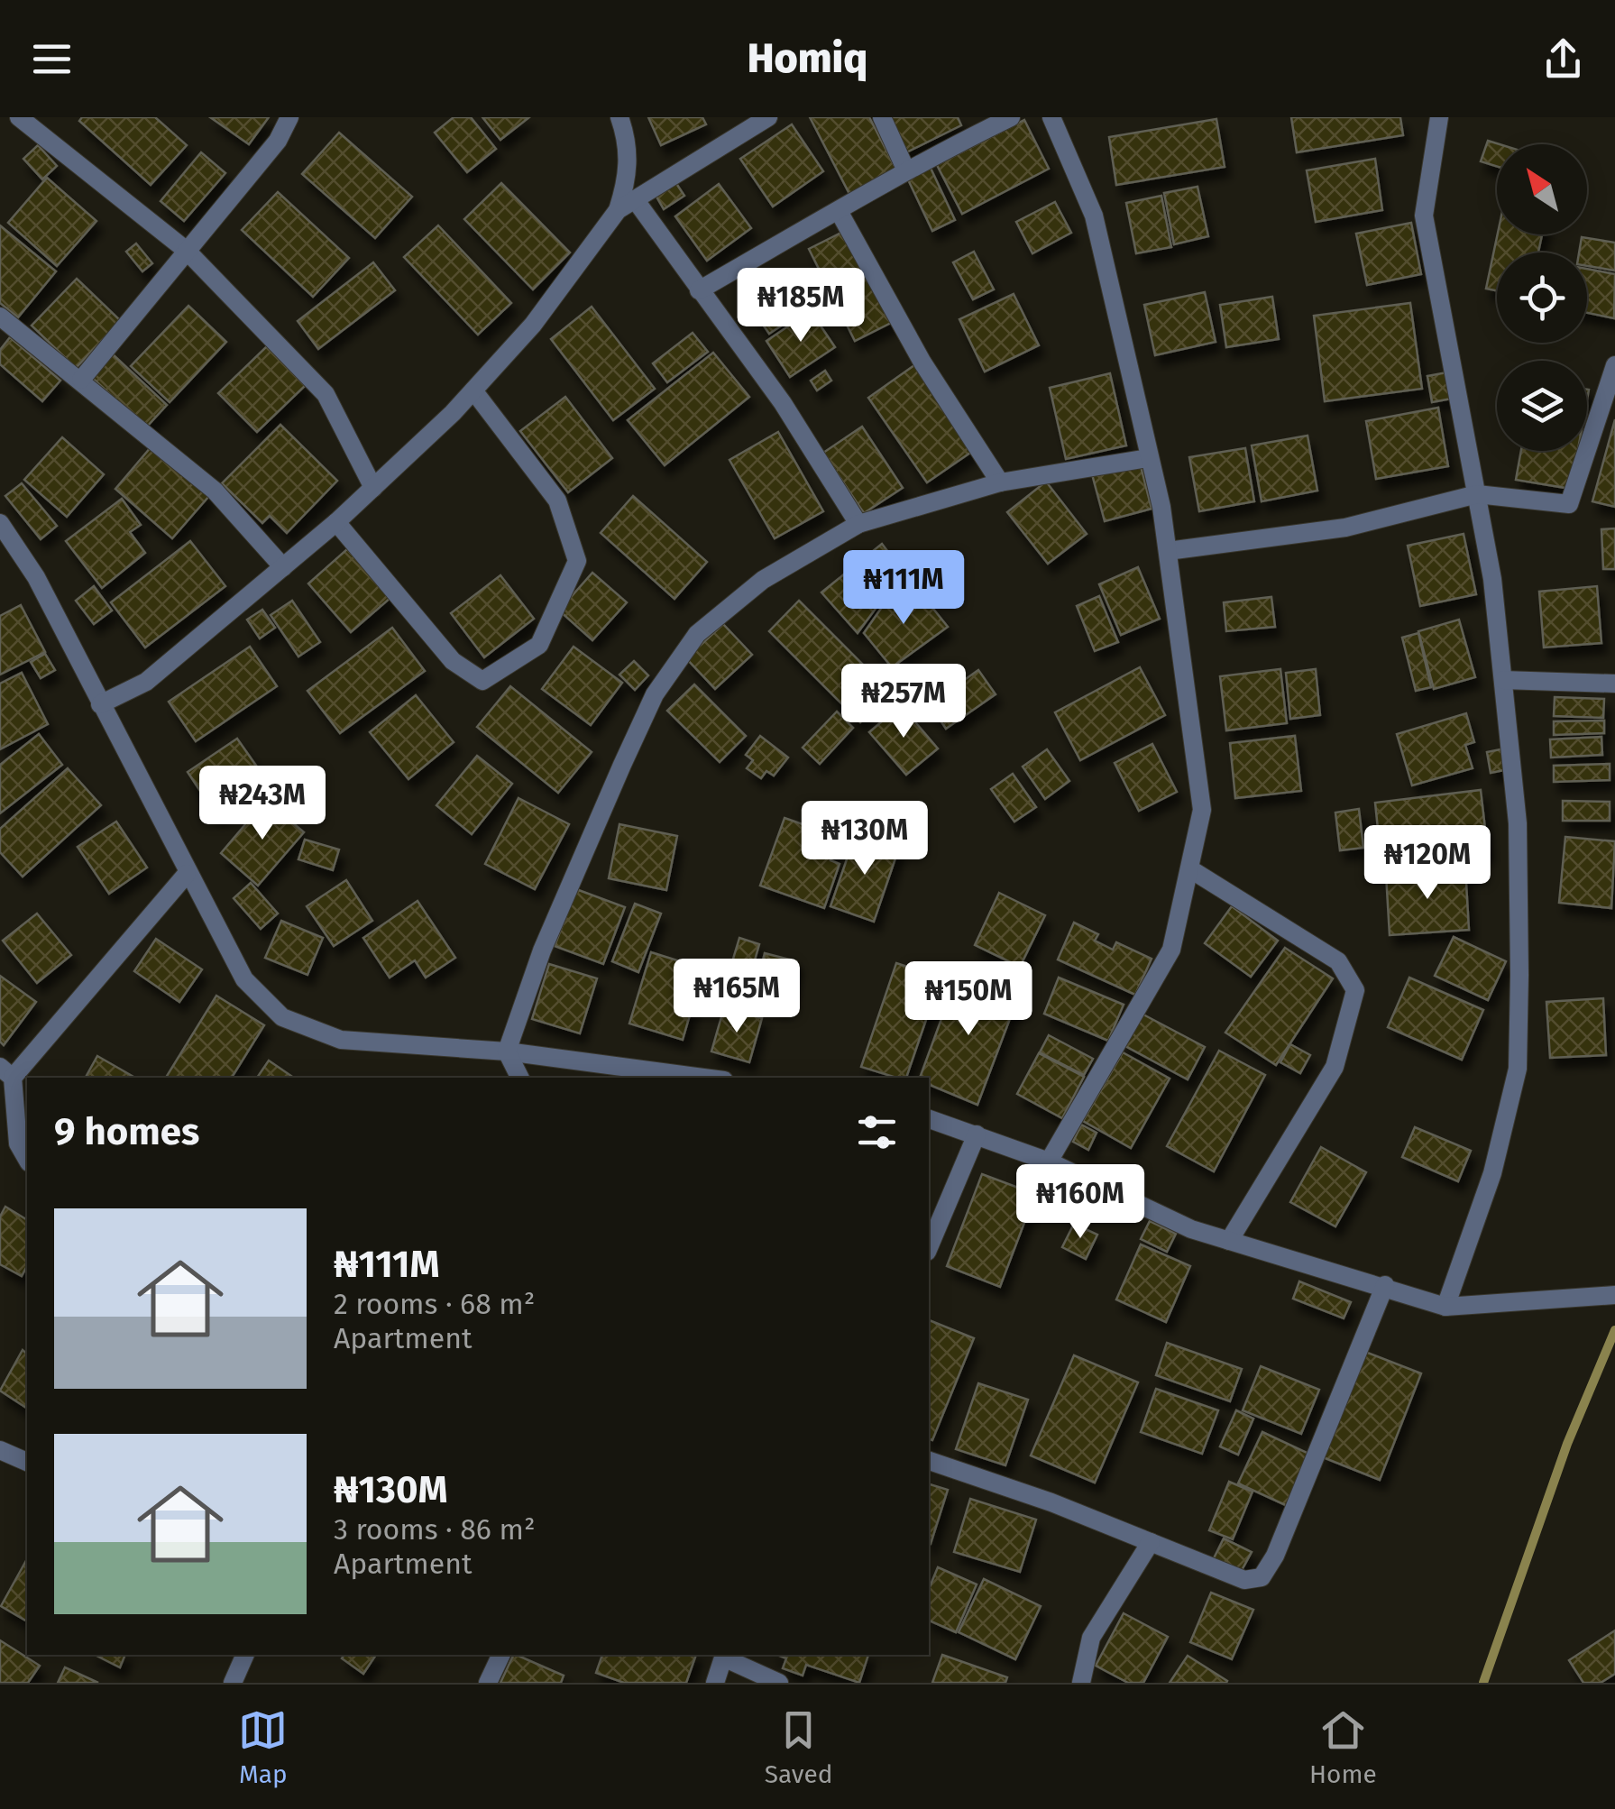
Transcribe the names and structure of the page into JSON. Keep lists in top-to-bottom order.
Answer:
{
  "north": "top left",
  "page": {
    "header": "Homiq",
    "price": [
      "₦185M",
      "₦111M",
      "₦257M",
      "₦243M",
      "₦130M",
      "₦120M",
      "₦165M",
      "₦150M",
      "₦160M"
    ],
    "heading": "9 homes",
    "list": [
      {
        "name": "₦111M",
        "note": "2 rooms · 68 m² · Apartment"
      },
      {
        "name": "₦130M",
        "note": "3 rooms · 86 m² · Apartment"
      }
    ],
    "tabs": ["Map", "Saved", "Home"]
  }
}
